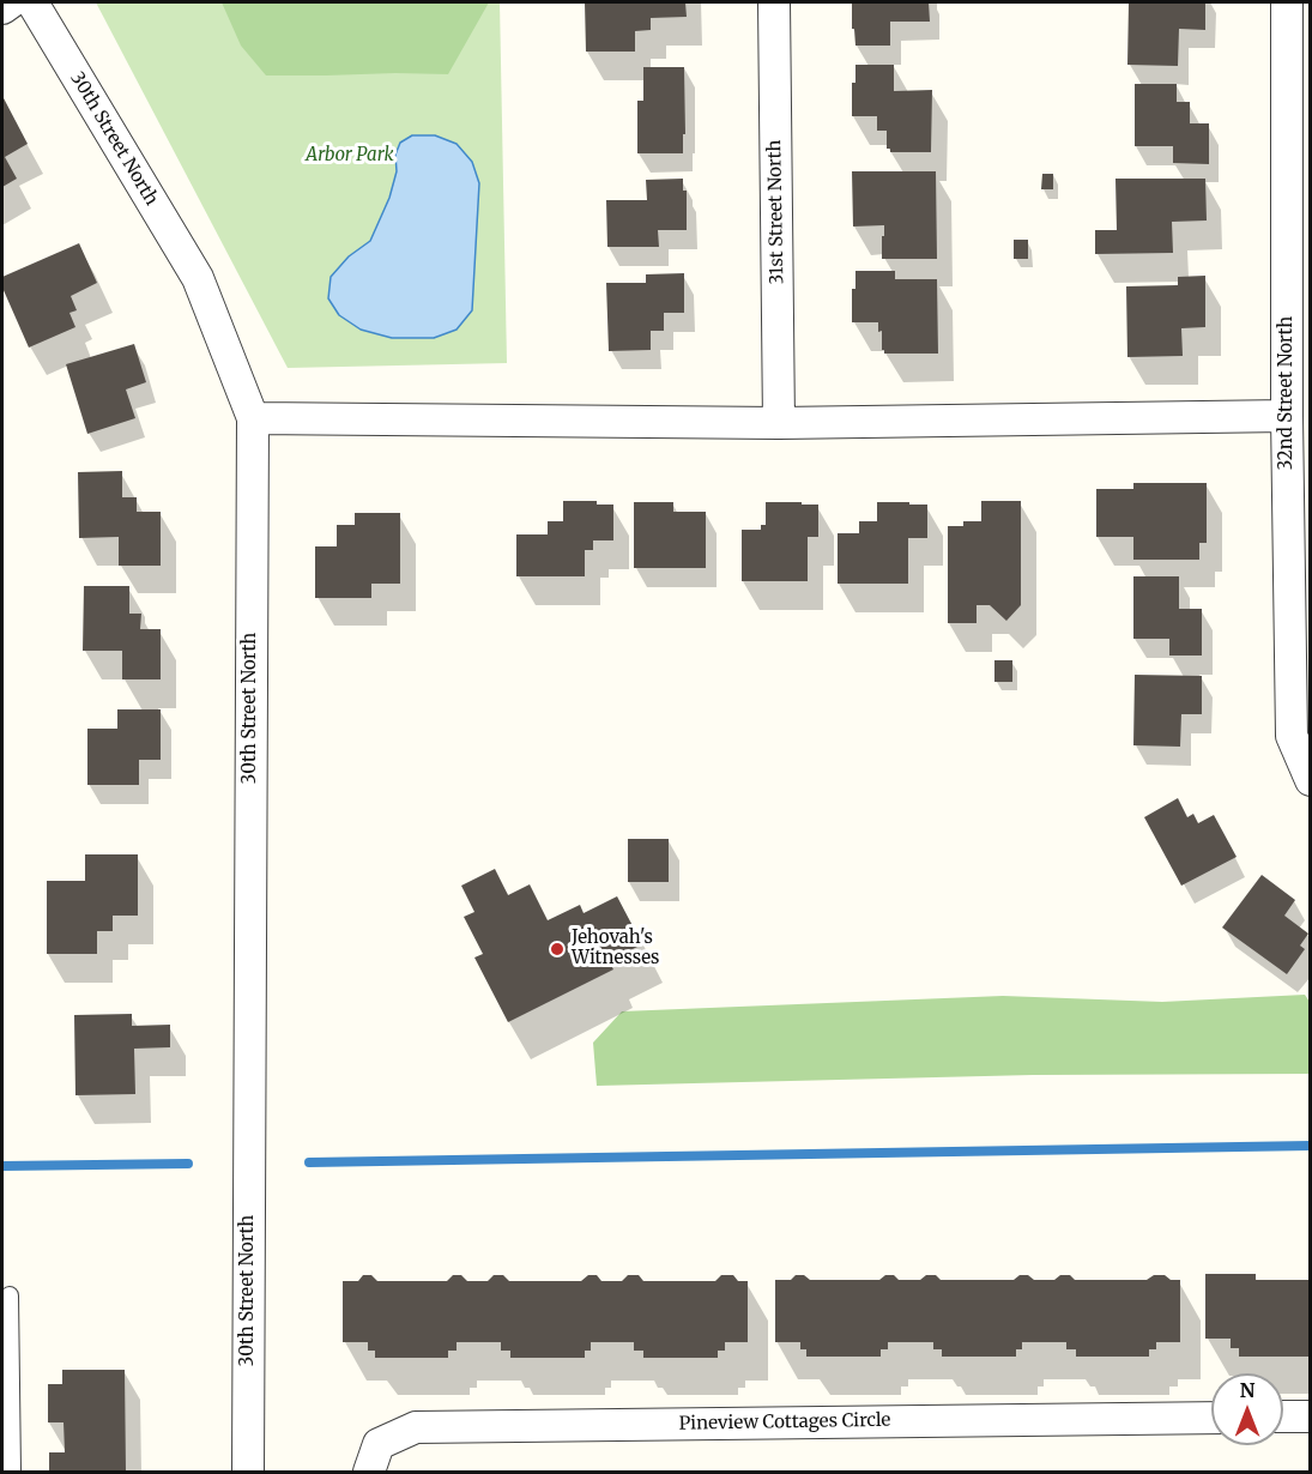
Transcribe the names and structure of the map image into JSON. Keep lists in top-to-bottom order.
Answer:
{
  "streets": {
    "street": [
      "30th Street North",
      "31st Street North",
      "32nd Street North",
      "Pineview Cottages Circle"
    ]
  },
  "parks": ["Arbor Park"],
  "places": ["Jehovah's Witnesses"],
  "north": "top"
}
